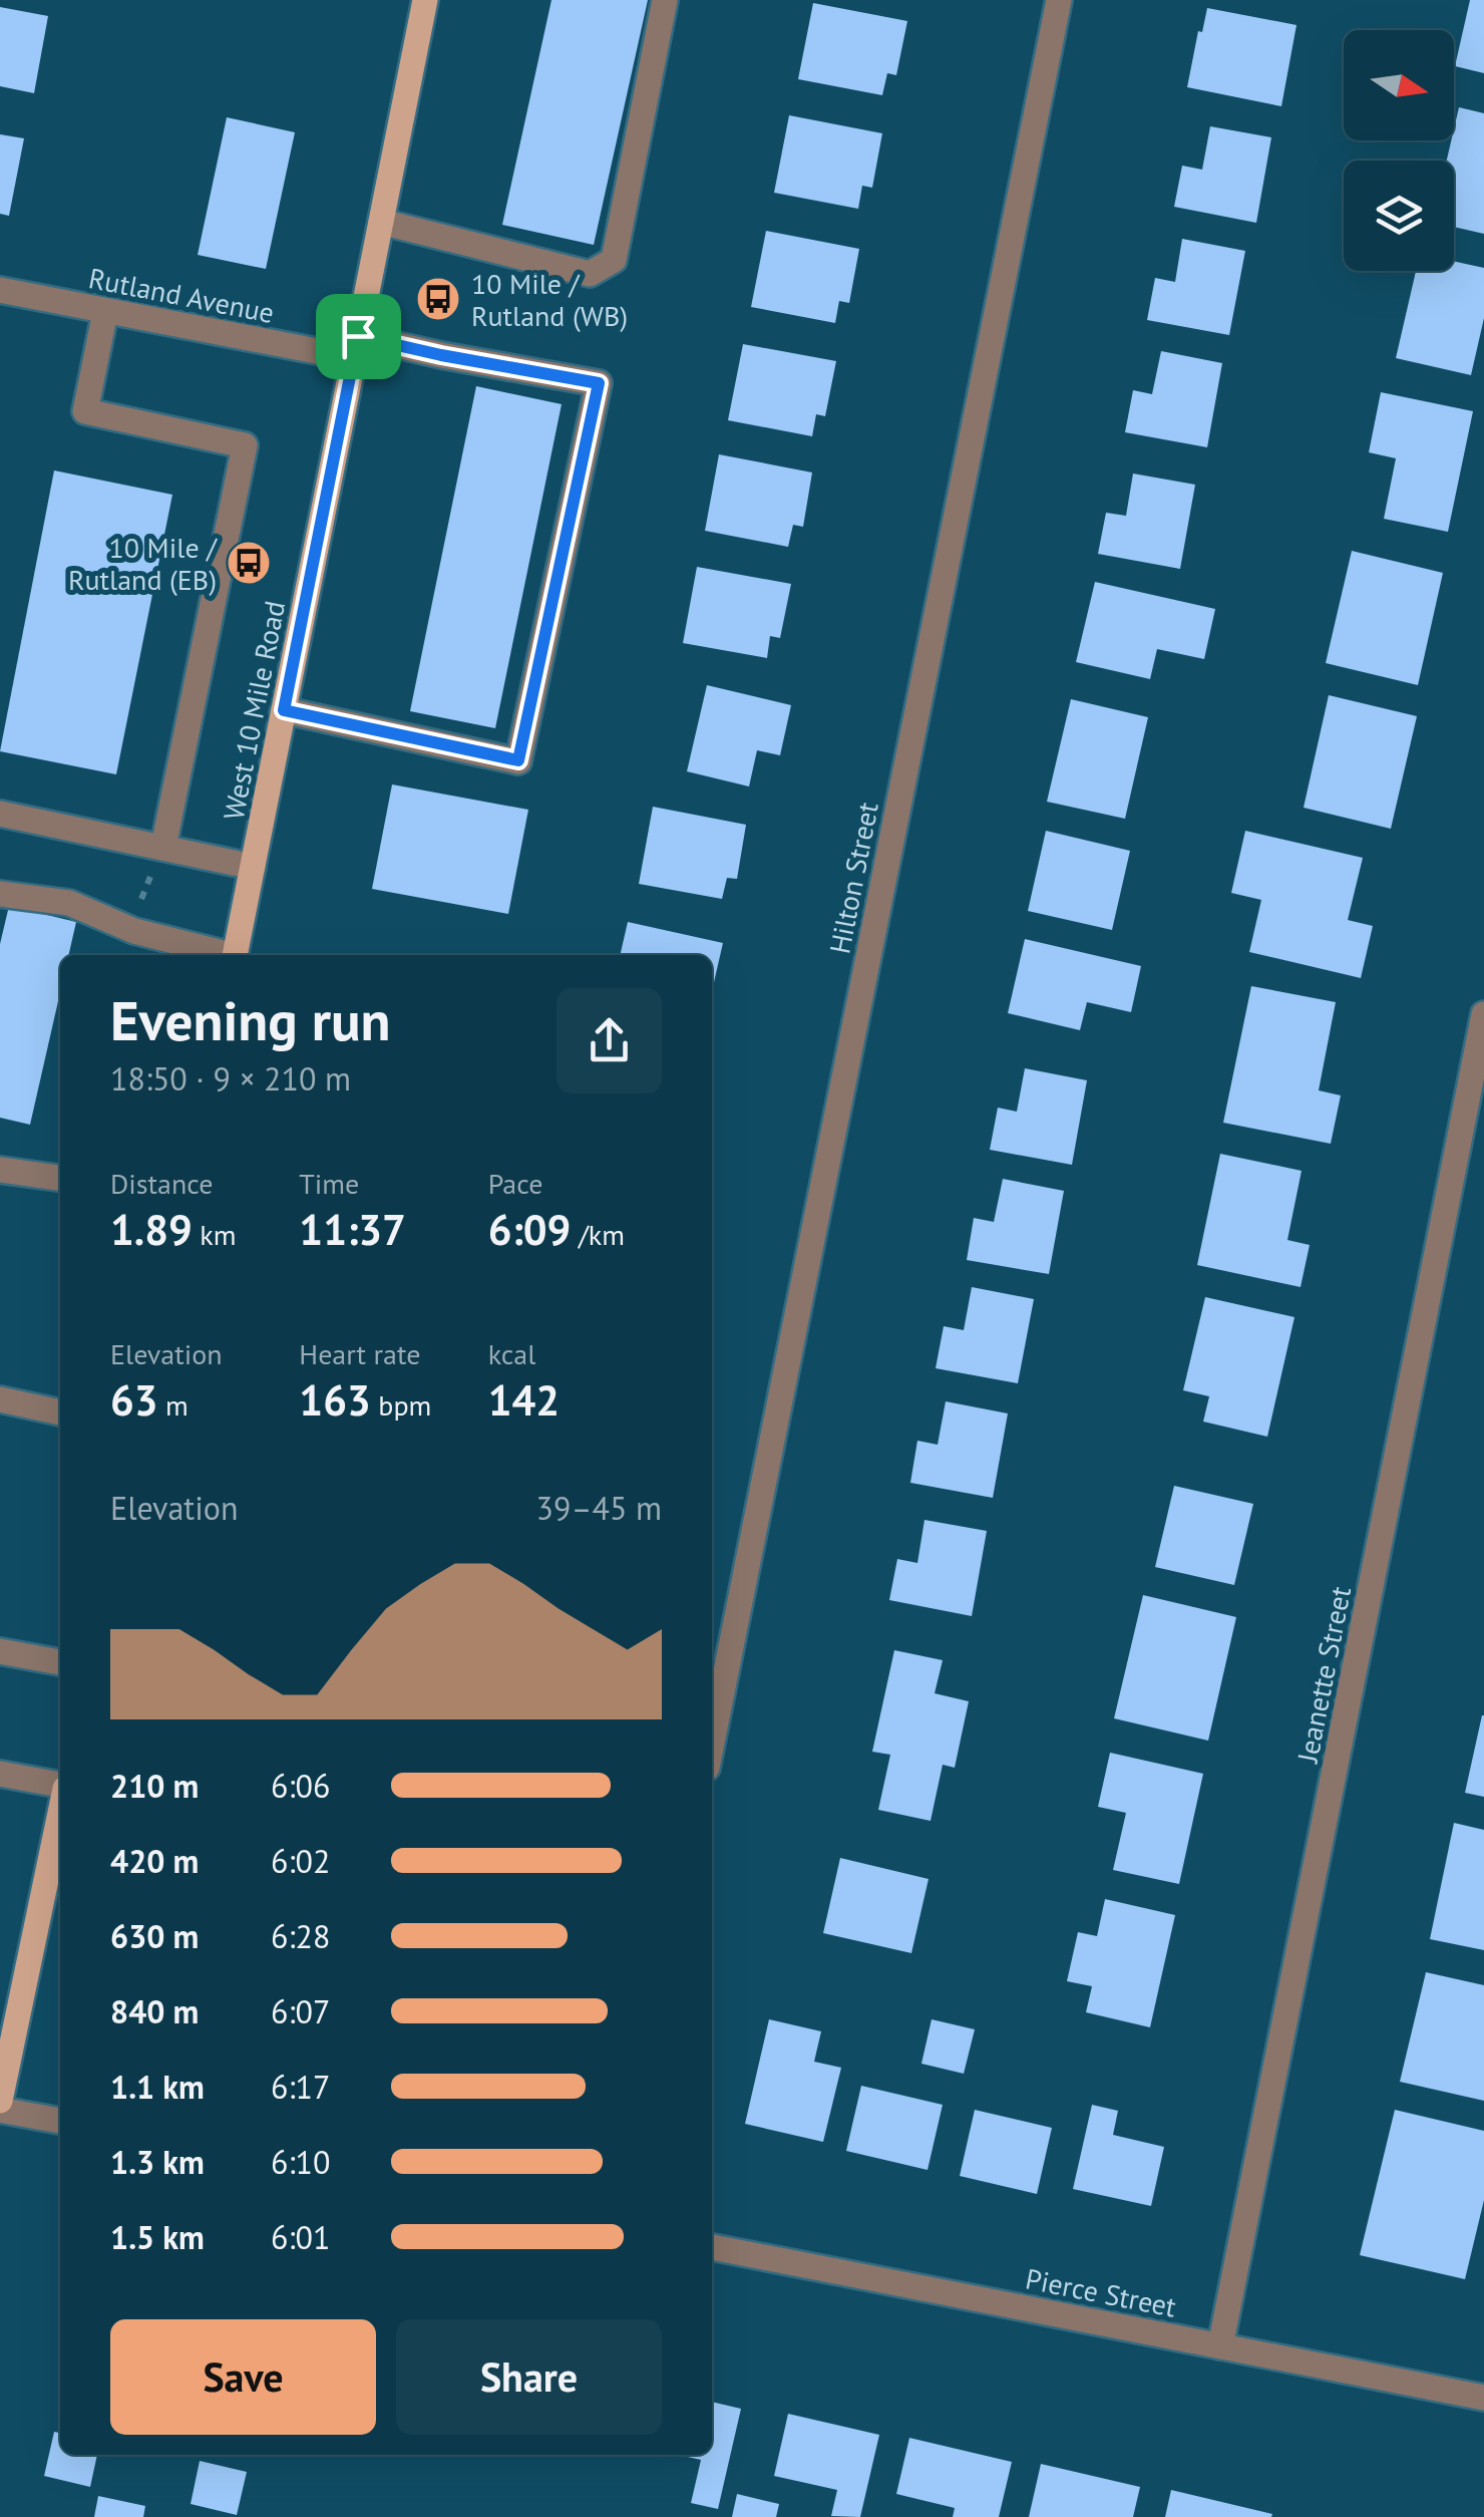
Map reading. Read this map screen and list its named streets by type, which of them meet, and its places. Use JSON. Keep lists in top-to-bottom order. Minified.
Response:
{"streets":{"main road":["West 10 Mile Road"],"street":["Rutland Avenue","Hilton Street","Jeanette Street","Pierce Street"]},"crossings":[["Rutland Avenue","West 10 Mile Road"],["Jeanette Street","Pierce Street"]],"places":{"bus stop":["10 Mile / Rutland (WB)","10 Mile / Rutland (EB)"]},"north":"right","page":{"heading":["Evening run","18:50 · 9 × 210 m"],"stats":[["Distance","1.89 km"],["Time","11:37"],["Pace","6:09 /km"],["Elevation","63 m"],["Heart rate","163 bpm"],["kcal","142"]],"chart":["Elevation","39–45 m"],"list":[{"name":"210 m","note":"6:06"},{"name":"420 m","note":"6:02"},{"name":"630 m","note":"6:28"},{"name":"840 m","note":"6:07"},{"name":"1.1 km","note":"6:17"},{"name":"1.3 km","note":"6:10"},{"name":"1.5 km","note":"6:01"}],"buttons":["Save","Share"]}}
